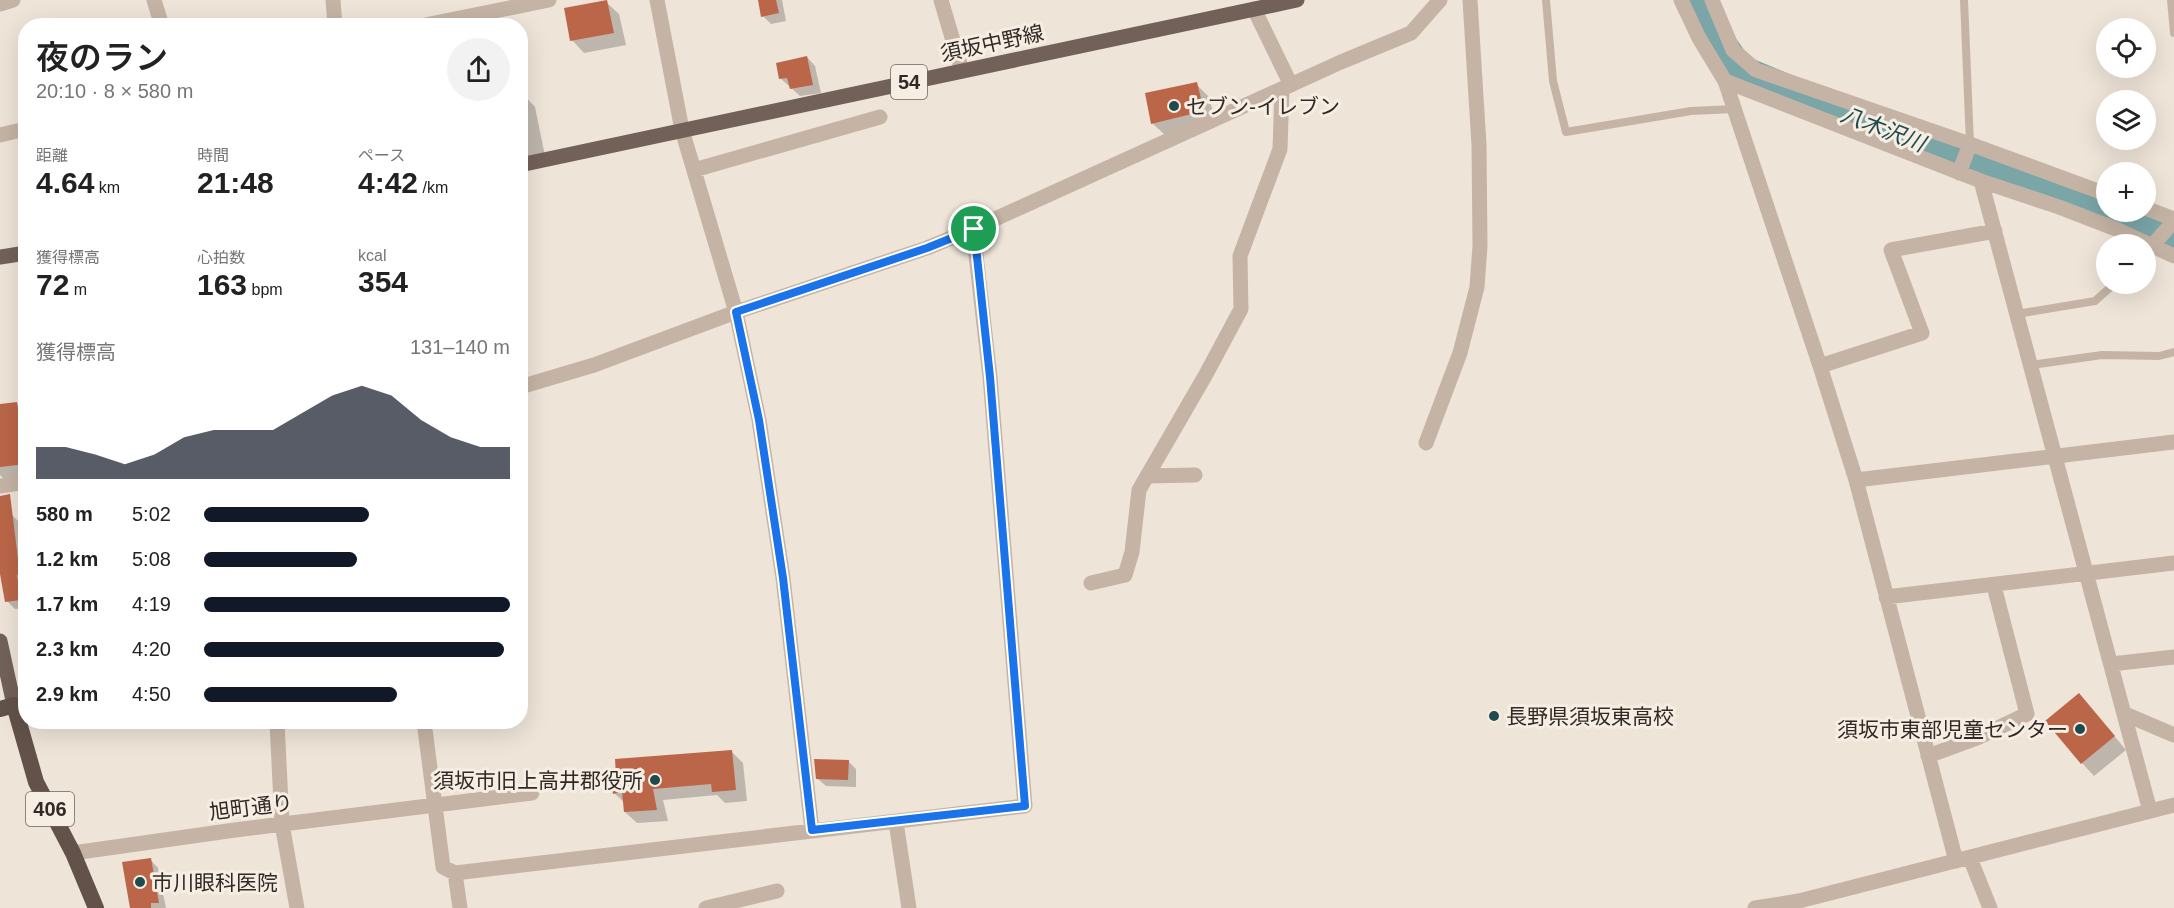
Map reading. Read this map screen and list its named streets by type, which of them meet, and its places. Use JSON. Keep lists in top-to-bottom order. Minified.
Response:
{"streets":{"highway":["406"],"main road":["須坂中野線","54"],"street":["旭町通り"]},"crossings":[["旭町通り","406"]],"water":["八木沢川"],"places":["セブン-イレブン","長野県須坂東高校","須坂市東部児童センター","須坂市旧上高井郡役所","市川眼科医院"],"page":{"map_buttons":["+","−"],"heading":["夜のラン","20:10 · 8 × 580 m"],"stats":[["距離","4.64 km"],["時間","21:48"],["ペース","4:42 /km"],["獲得標高","72 m"],["心拍数","163 bpm"],["kcal","354"]],"chart":["獲得標高","131–140 m"],"list":[{"name":"580 m","note":"5:02"},{"name":"1.2 km","note":"5:08"},{"name":"1.7 km","note":"4:19"},{"name":"2.3 km","note":"4:20"},{"name":"2.9 km","note":"4:50"}]}}
